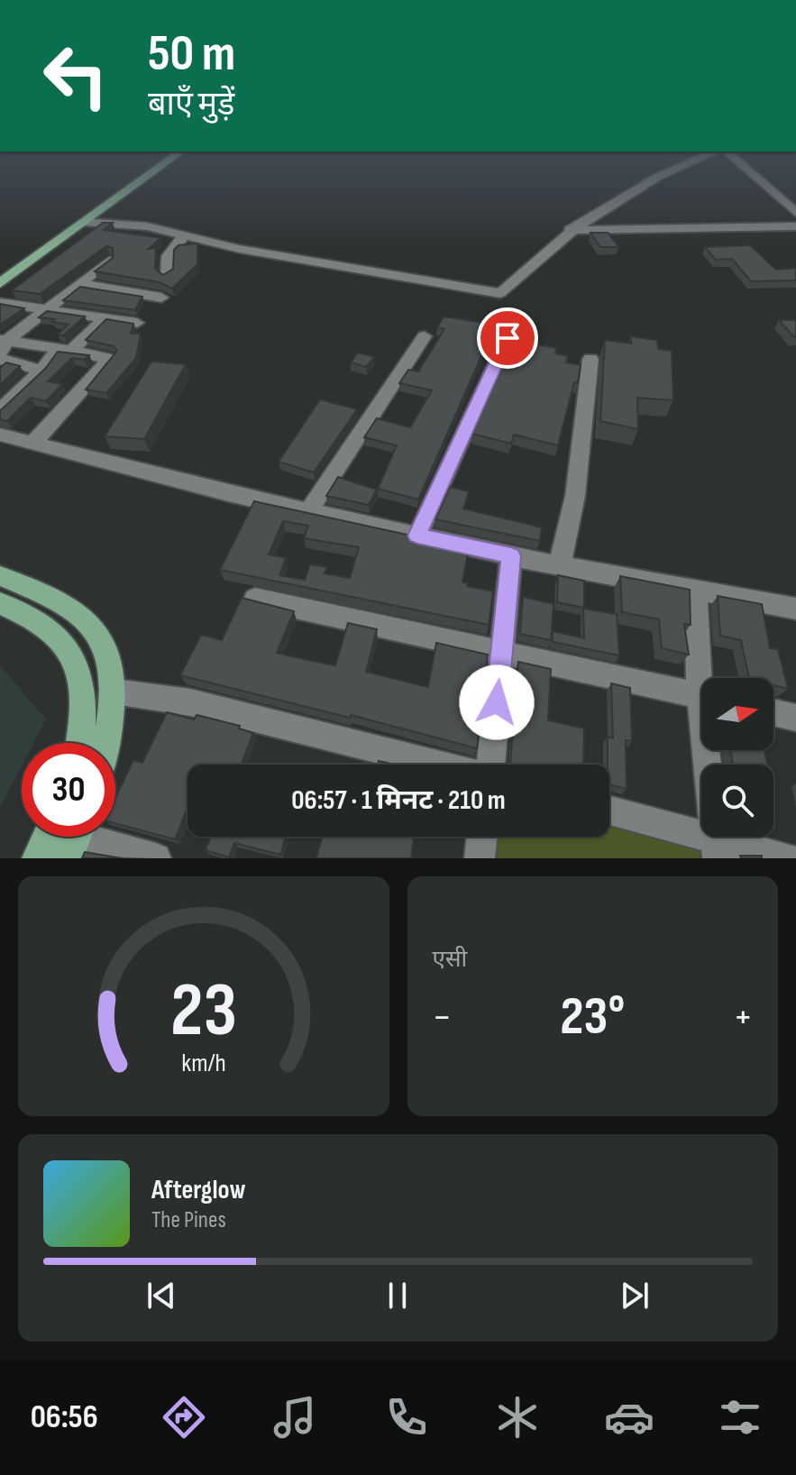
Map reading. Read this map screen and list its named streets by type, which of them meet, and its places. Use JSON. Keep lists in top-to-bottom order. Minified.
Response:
{"north":"right","page":{"turn":["50 m","बाएँ मुड़ें"],"limit":"30","trip":"06:57 · 1 मिनट · 210 m","tile":"एसी","heat":["−","23°","+"],"song":["Afterglow","The Pines"],"tabs":"06:56","gauge":["23","km/h"]}}
